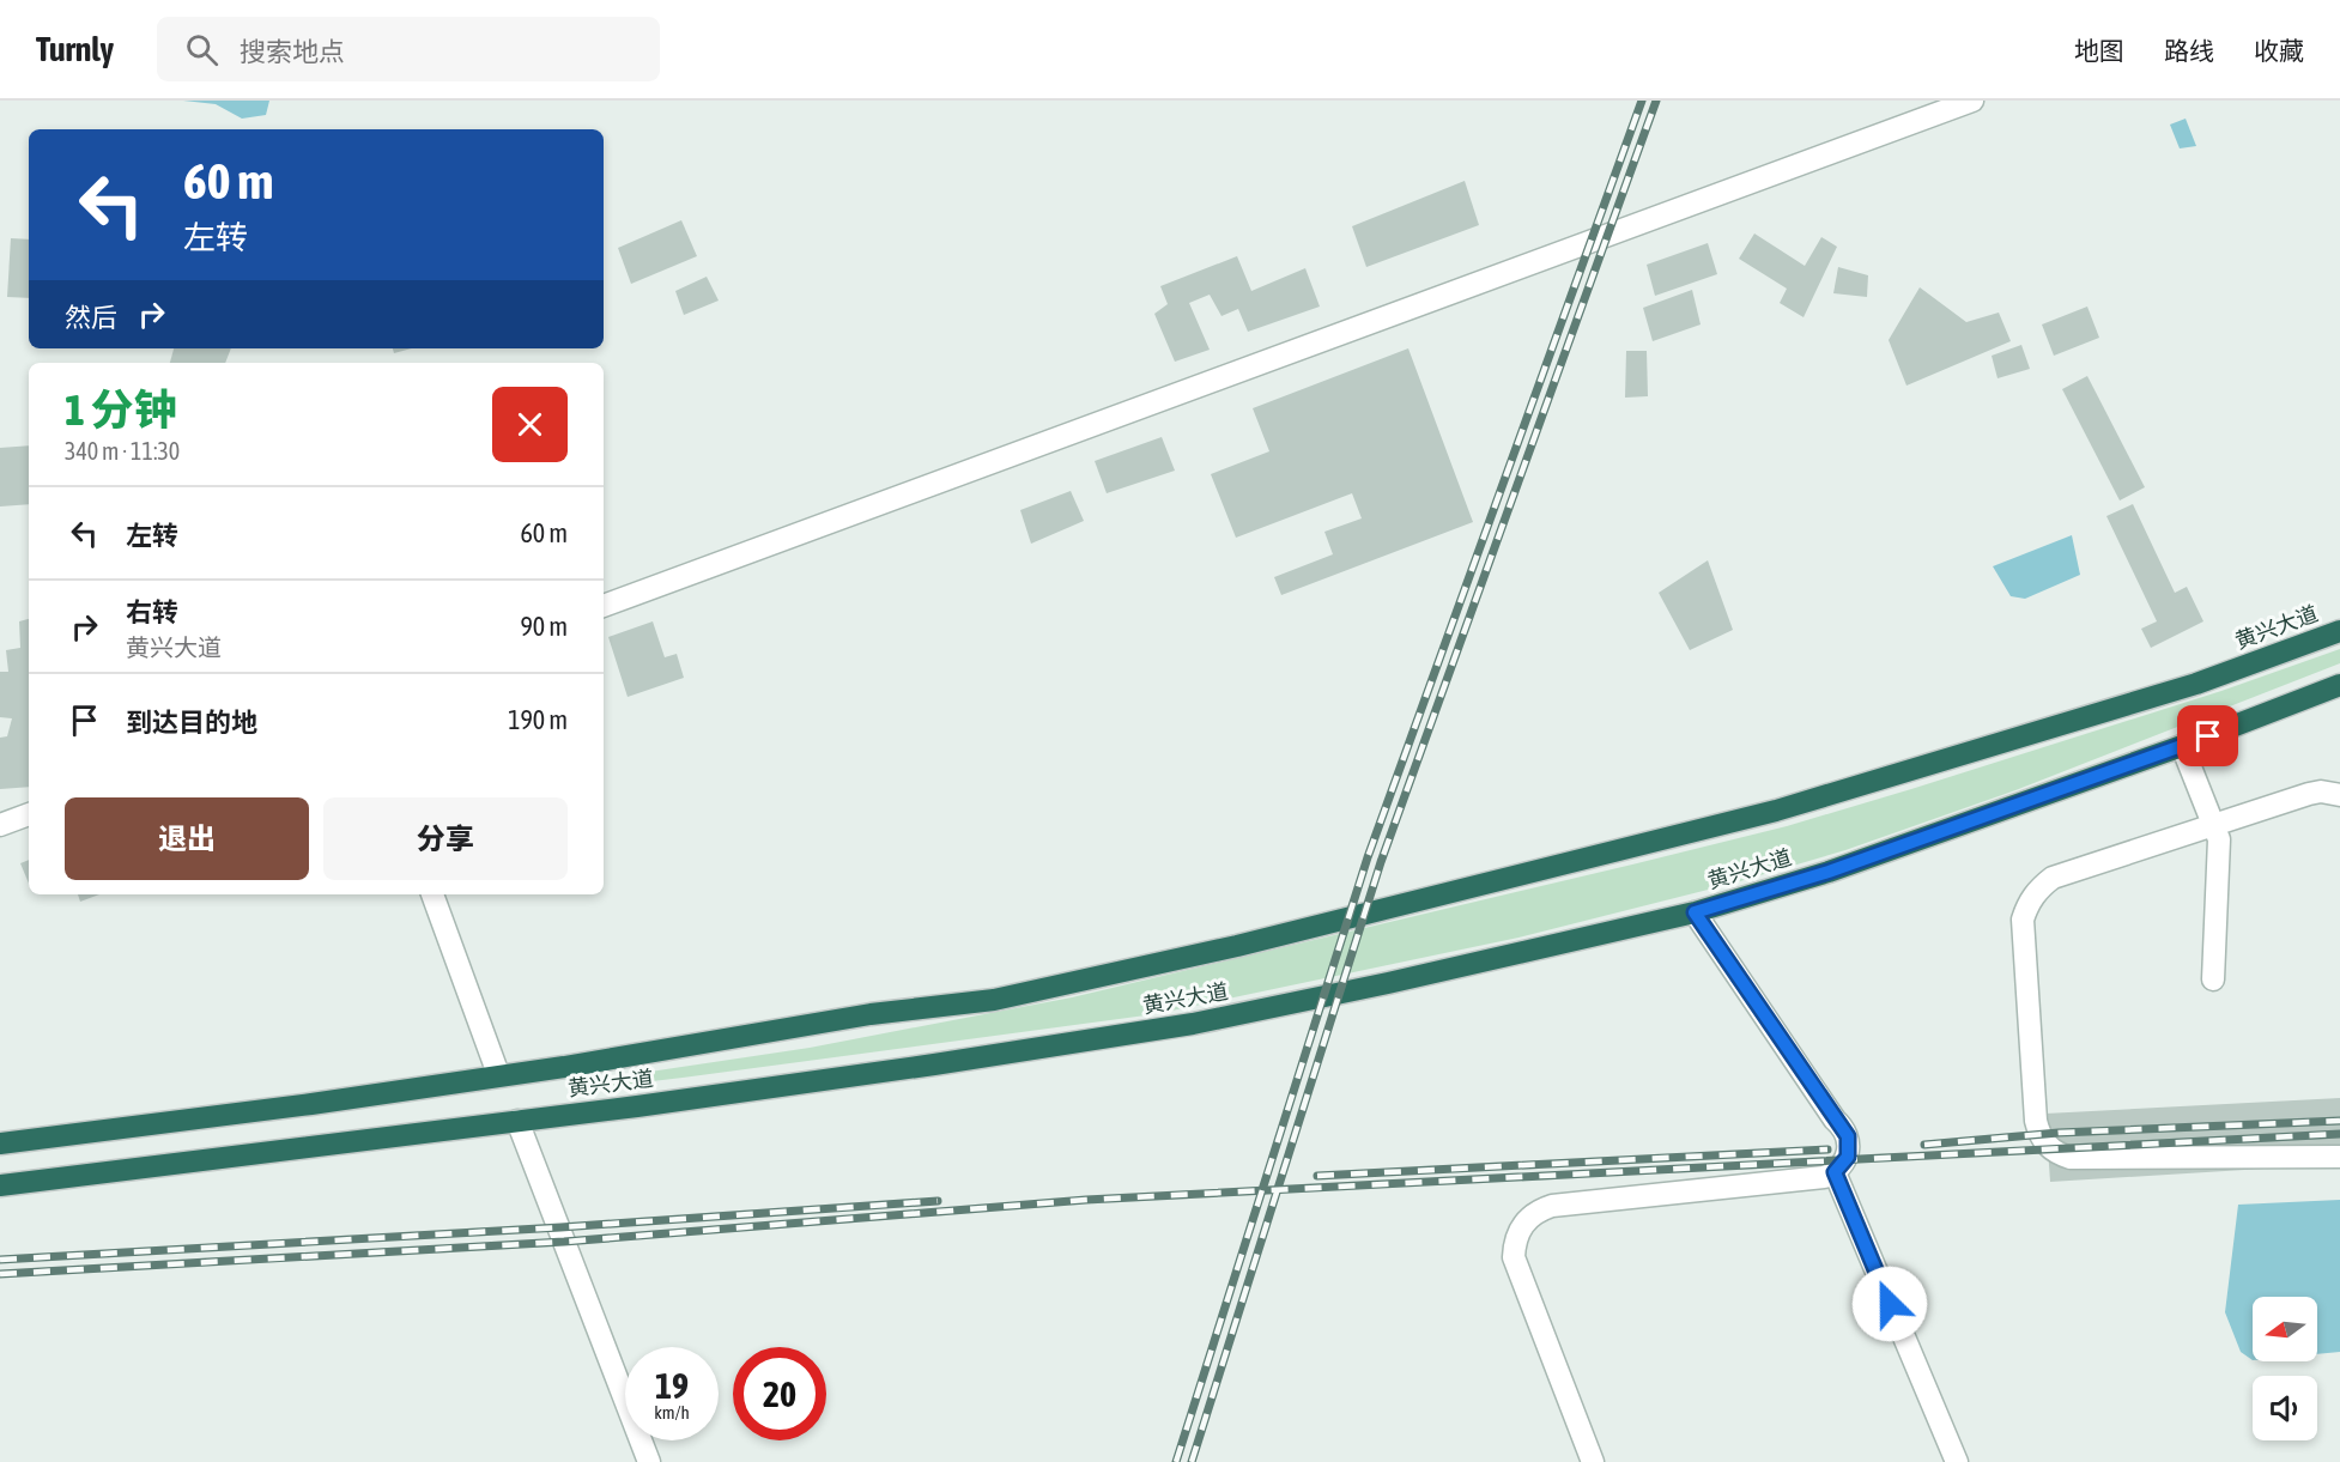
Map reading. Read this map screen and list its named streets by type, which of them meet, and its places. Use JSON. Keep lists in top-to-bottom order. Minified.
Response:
{"streets":{"highway":["黄兴大道"]},"north":"left","page":{"header":"Turnly","search":"搜索地点","nav":["地图","路线","收藏"],"turn":["60 m","左转"],"then":"然后","heading":["1 分钟","340 m · 11:30"],"list":[{"name":"左转","value":"60 m"},{"name":"右转","note":"黄兴大道","value":"90 m"},{"name":"到达目的地","value":"190 m"}],"buttons":["退出","分享"],"speed":"19 km/h","limit":"20"}}
